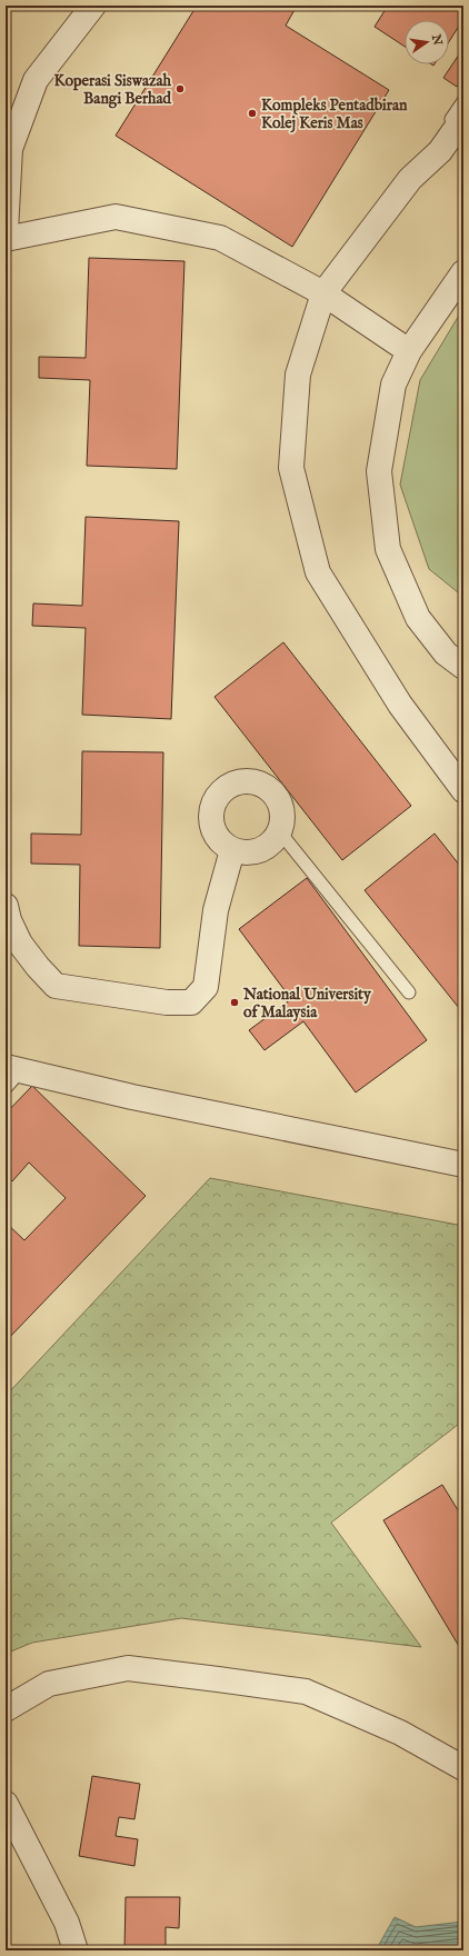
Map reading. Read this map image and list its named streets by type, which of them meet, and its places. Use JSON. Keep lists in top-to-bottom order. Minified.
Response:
{"places":["Koperasi Siswazah Bangi Berhad","Kompleks Pentadbiran Kolej Keris Mas","National University of Malaysia"],"north":"right"}
